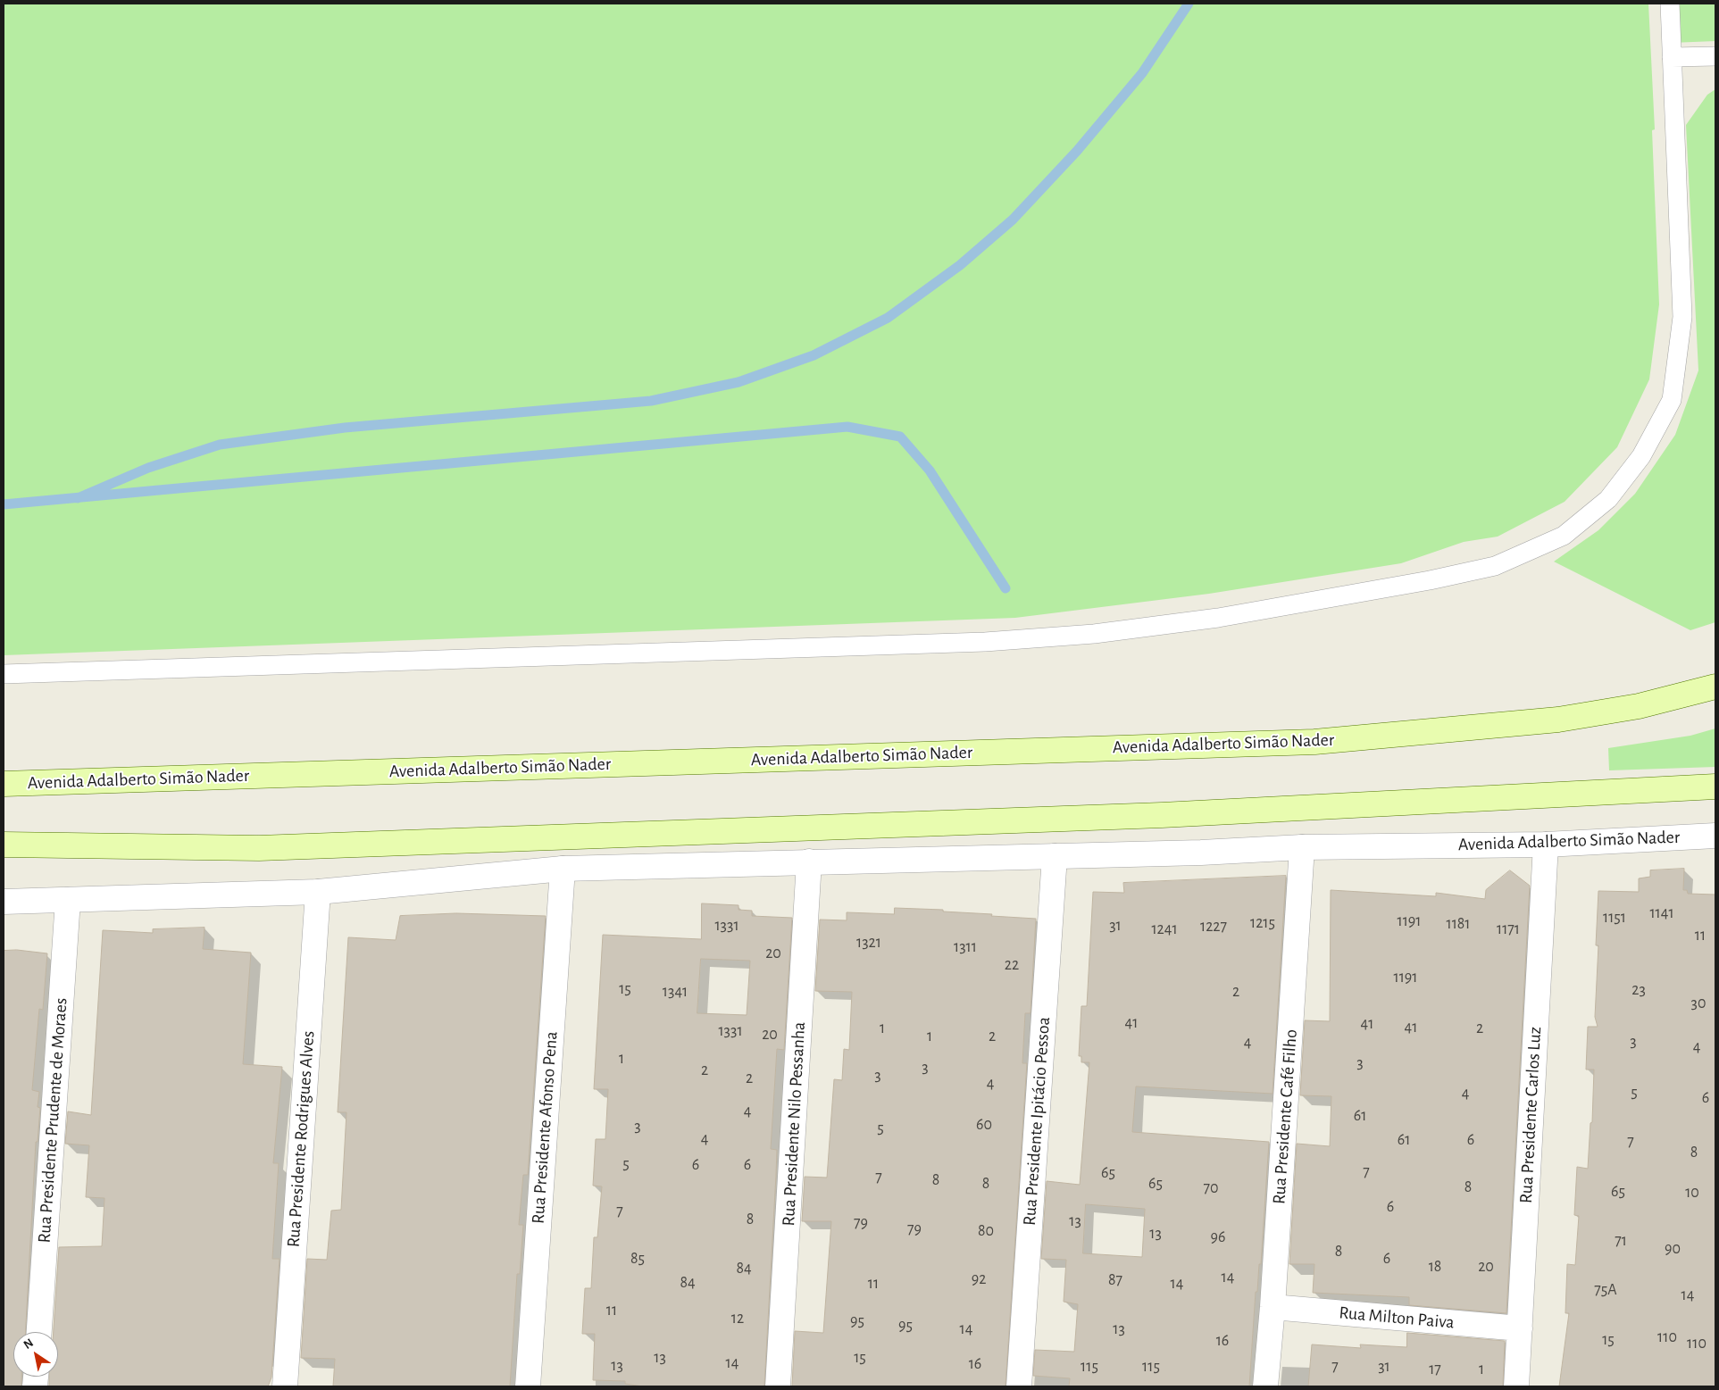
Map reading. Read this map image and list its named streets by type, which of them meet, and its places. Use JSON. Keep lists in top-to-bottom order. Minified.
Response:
{"streets":{"main road":["Avenida Adalberto Simão Nader"],"street":["Rua Presidente Carlos Luz","Rua Presidente Café Filho","Rua Presidente Prudente de Moraes","Rua Presidente Ipitácio Pessoa","Rua Presidente Nilo Pessanha","Rua Presidente Afonso Pena","Rua Presidente Rodrigues Alves","Rua Milton Paiva"]},"crossings":[["Avenida Adalberto Simão Nader","Rua Presidente Carlos Luz"],["Avenida Adalberto Simão Nader","Rua Presidente Café Filho"],["Avenida Adalberto Simão Nader","Rua Presidente Prudente de Moraes"],["Avenida Adalberto Simão Nader","Rua Presidente Ipitácio Pessoa"],["Avenida Adalberto Simão Nader","Rua Presidente Nilo Pessanha"],["Avenida Adalberto Simão Nader","Rua Presidente Afonso Pena"],["Avenida Adalberto Simão Nader","Rua Presidente Rodrigues Alves"],["Rua Presidente Carlos Luz","Rua Milton Paiva"],["Rua Presidente Café Filho","Rua Milton Paiva"]],"house_numbers":["1141","1151","1191","1215","1181","1331","31","1227","1241","1171","11","1321","1311","20","22","1191","15","23","1341","2","30","41","41","41","1","2","1331","20","1","2","3","4","4","1","3","3","2","3","2","4","5","4","6","4","61","60","3","5","4","61","6","7","8","5","6","6","7","65","7","8","8","65","8","70","65","10","6","7","8","13","79","79","80","13","96","71","90","8","85","6","18","20","84","14","92","87","84","11","14","75A","14","11","12","95","95","14","13","110","15","16","110","13","15","14","16","13","115","115","7","31","17","1"],"north":"top left"}
